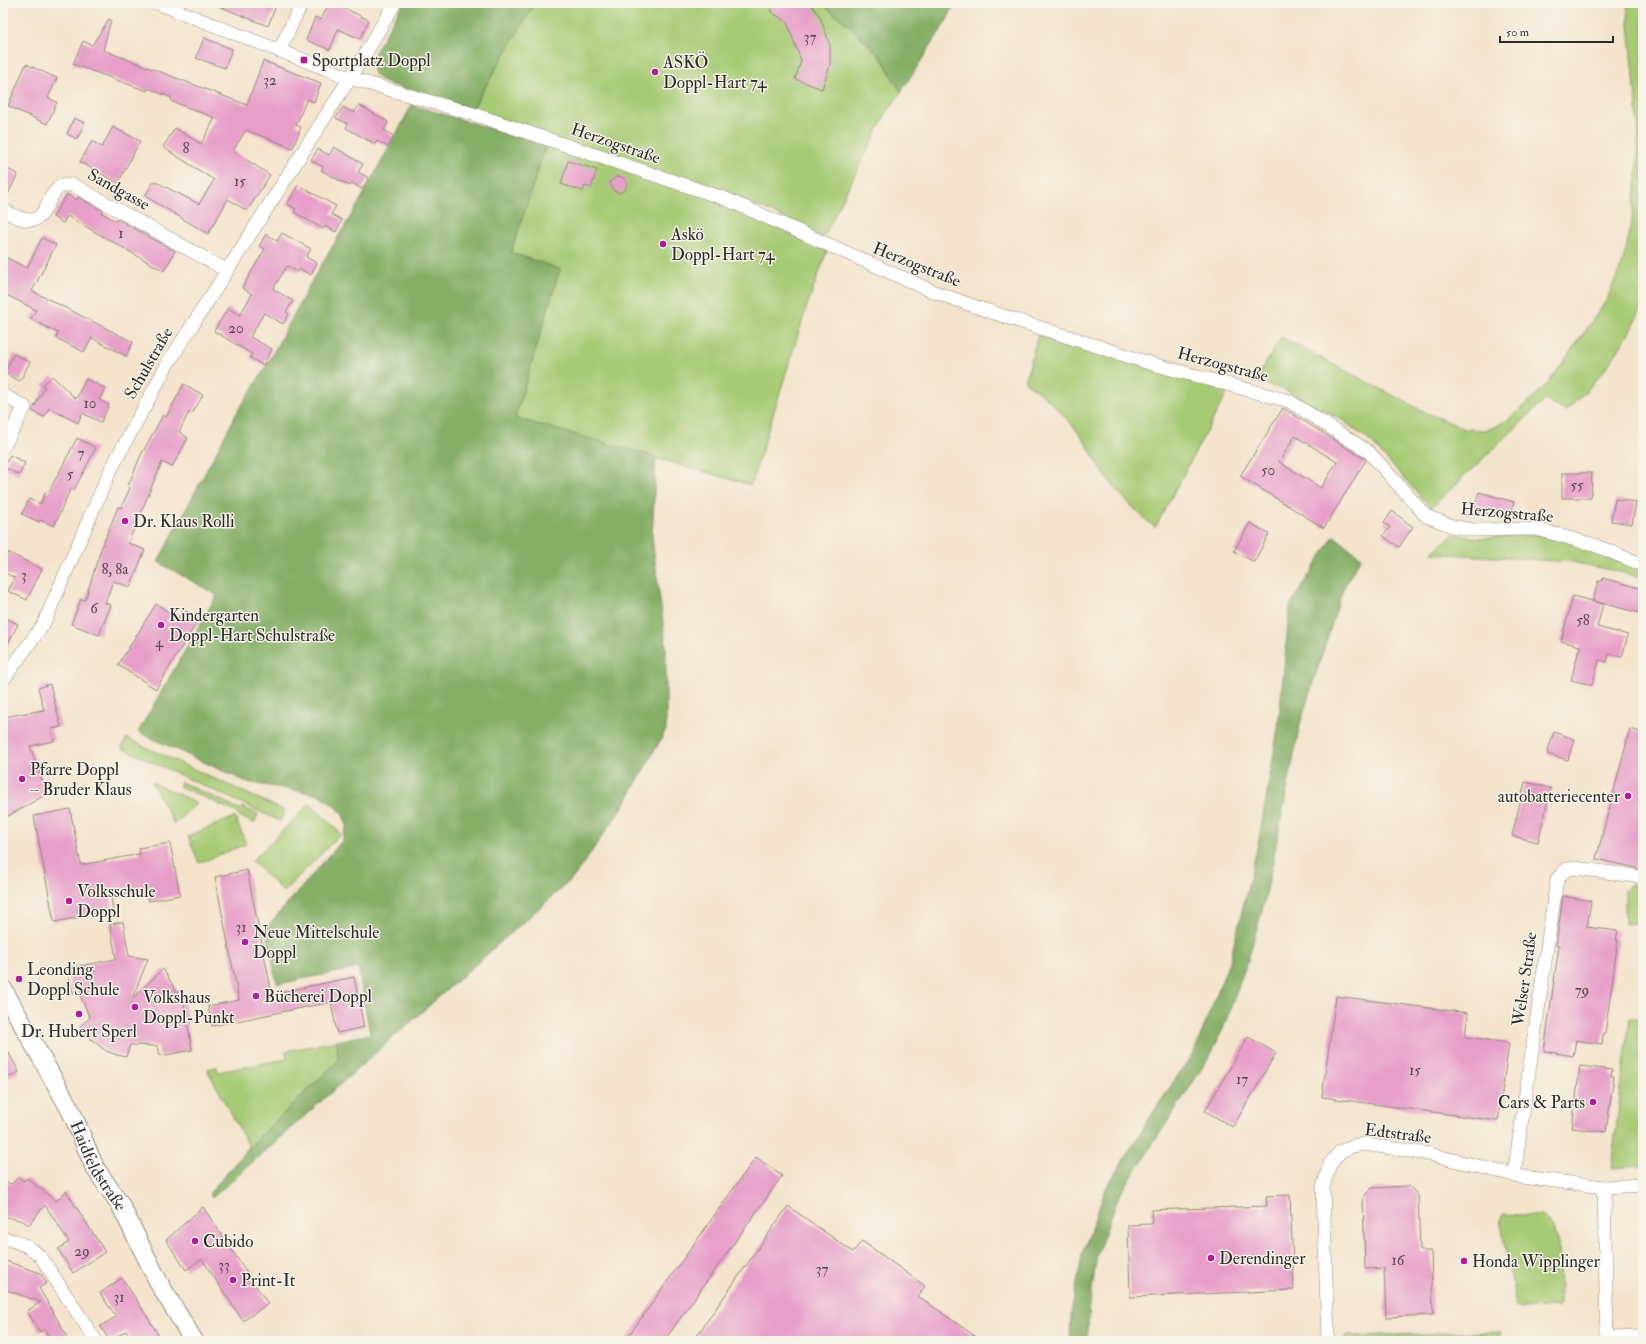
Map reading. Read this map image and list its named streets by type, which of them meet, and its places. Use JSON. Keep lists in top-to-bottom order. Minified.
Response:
{"streets":{"street":["Herzogstraße","Sandgasse","Schulstraße","Welser Straße","Edtstraße","Haidfeldstraße"]},"crossings":[["Herzogstraße","Schulstraße"],["Sandgasse","Schulstraße"],["Welser Straße","Edtstraße"]],"places":{"transit":["Sportplatz Doppl"],"other":["ASKÖ Doppl-Hart 74","Askö Doppl-Hart 74","Dr. Klaus Rolli","Kindergarten Doppl-Hart Schulstraße","Pfarre Doppl – Bruder Klaus","autobatteriecenter","Volksschule Doppl","Neue Mittelschule Doppl","Leonding Doppl Schule","Bücherei Doppl","Volkshaus Doppl-Punkt","Dr. Hubert Sperl","Cars & Parts","Cubido","Derendinger","Honda Wipplinger","Print-It"]},"house_numbers":["37","32","8","15","1","20","10","7","50","5","55","8, 8a","3","6","58","4","31","79","15","17","29","16","33","37","31"],"scale_bar":"50 m"}
